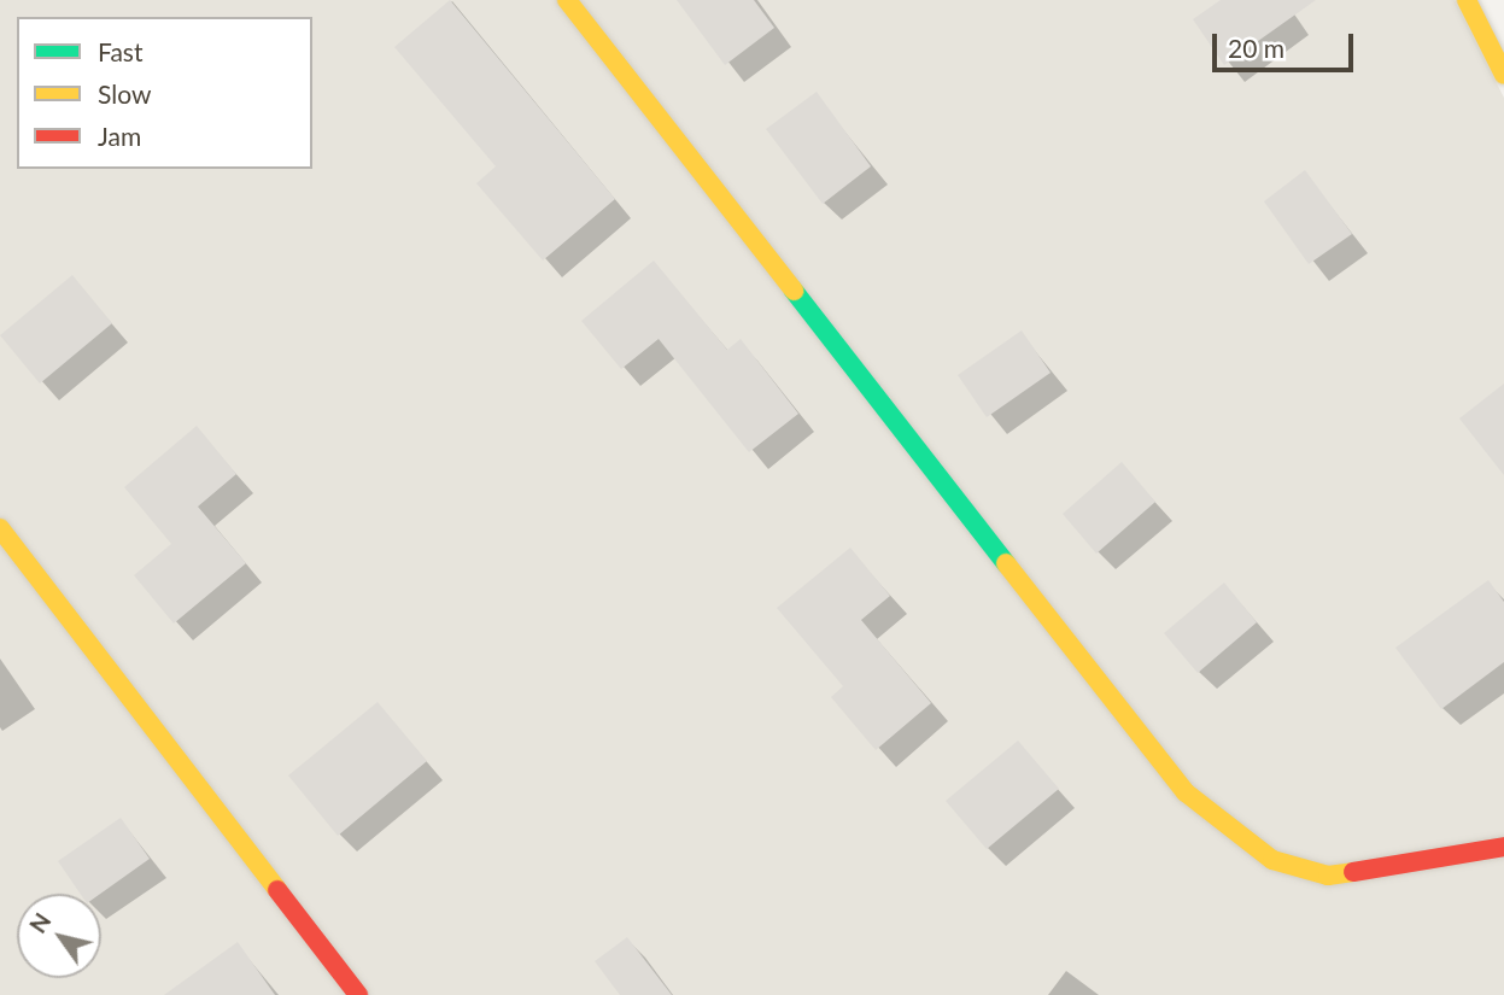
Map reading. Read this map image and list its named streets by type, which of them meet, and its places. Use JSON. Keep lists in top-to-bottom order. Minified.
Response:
{"legend":["Fast","Slow","Jam"],"scale_bar":"20 m","north":"top left"}
